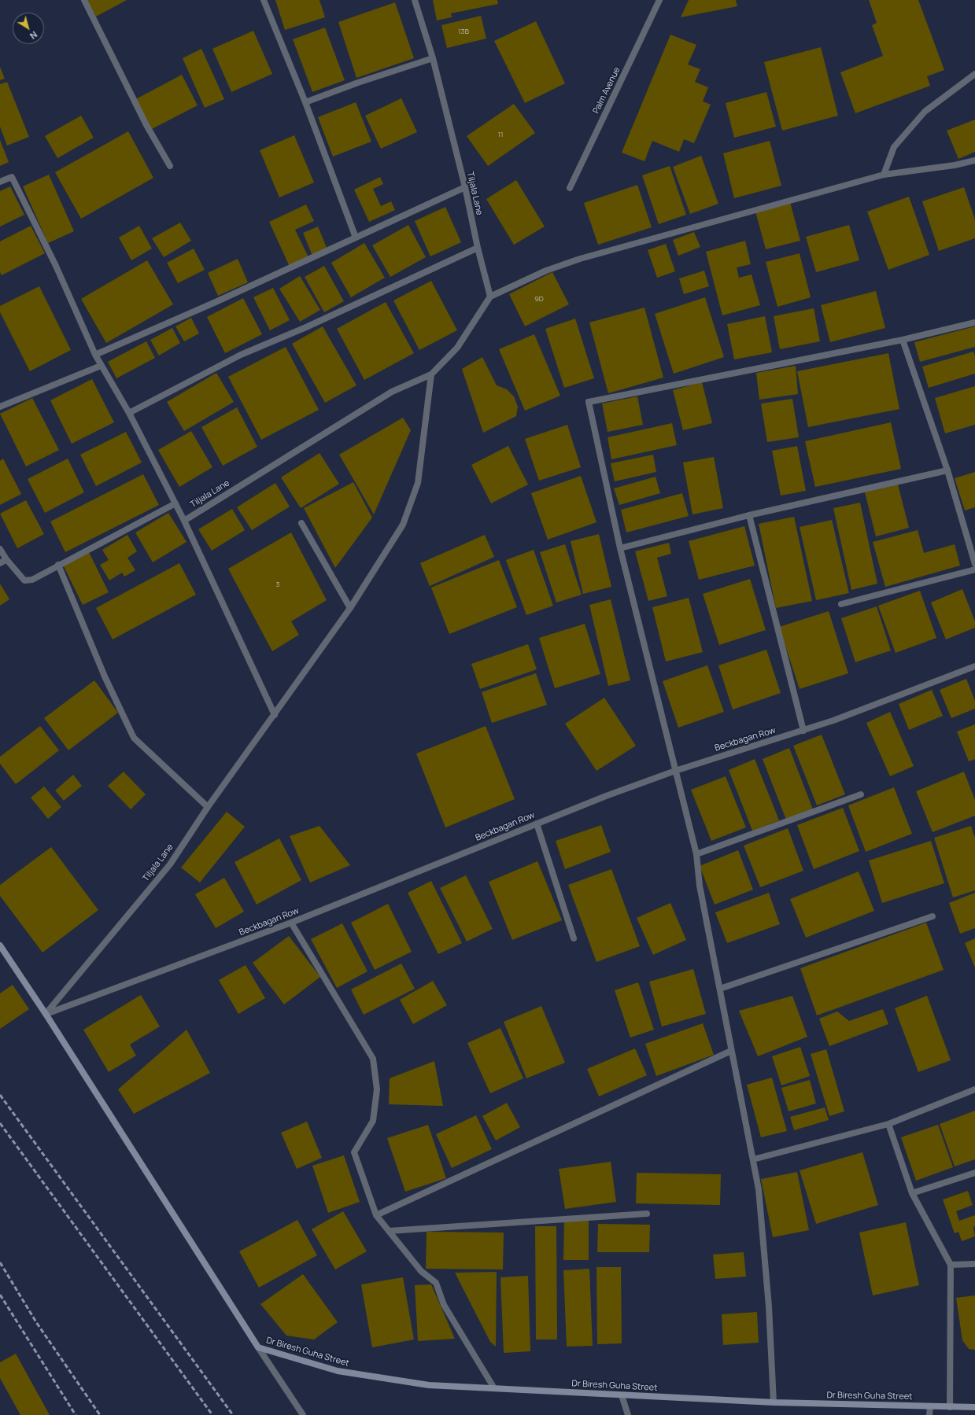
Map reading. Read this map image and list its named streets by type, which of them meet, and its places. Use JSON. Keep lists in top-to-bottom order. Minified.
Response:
{"streets":{"main road":["Dr Biresh Guha Street"],"street":["Palm Avenue","Tiljala Lane","Beckbagan Row"]},"crossings":[["Tiljala Lane","Beckbagan Row"]],"house_numbers":["13B","11","9D","3"],"north":"bottom right"}
